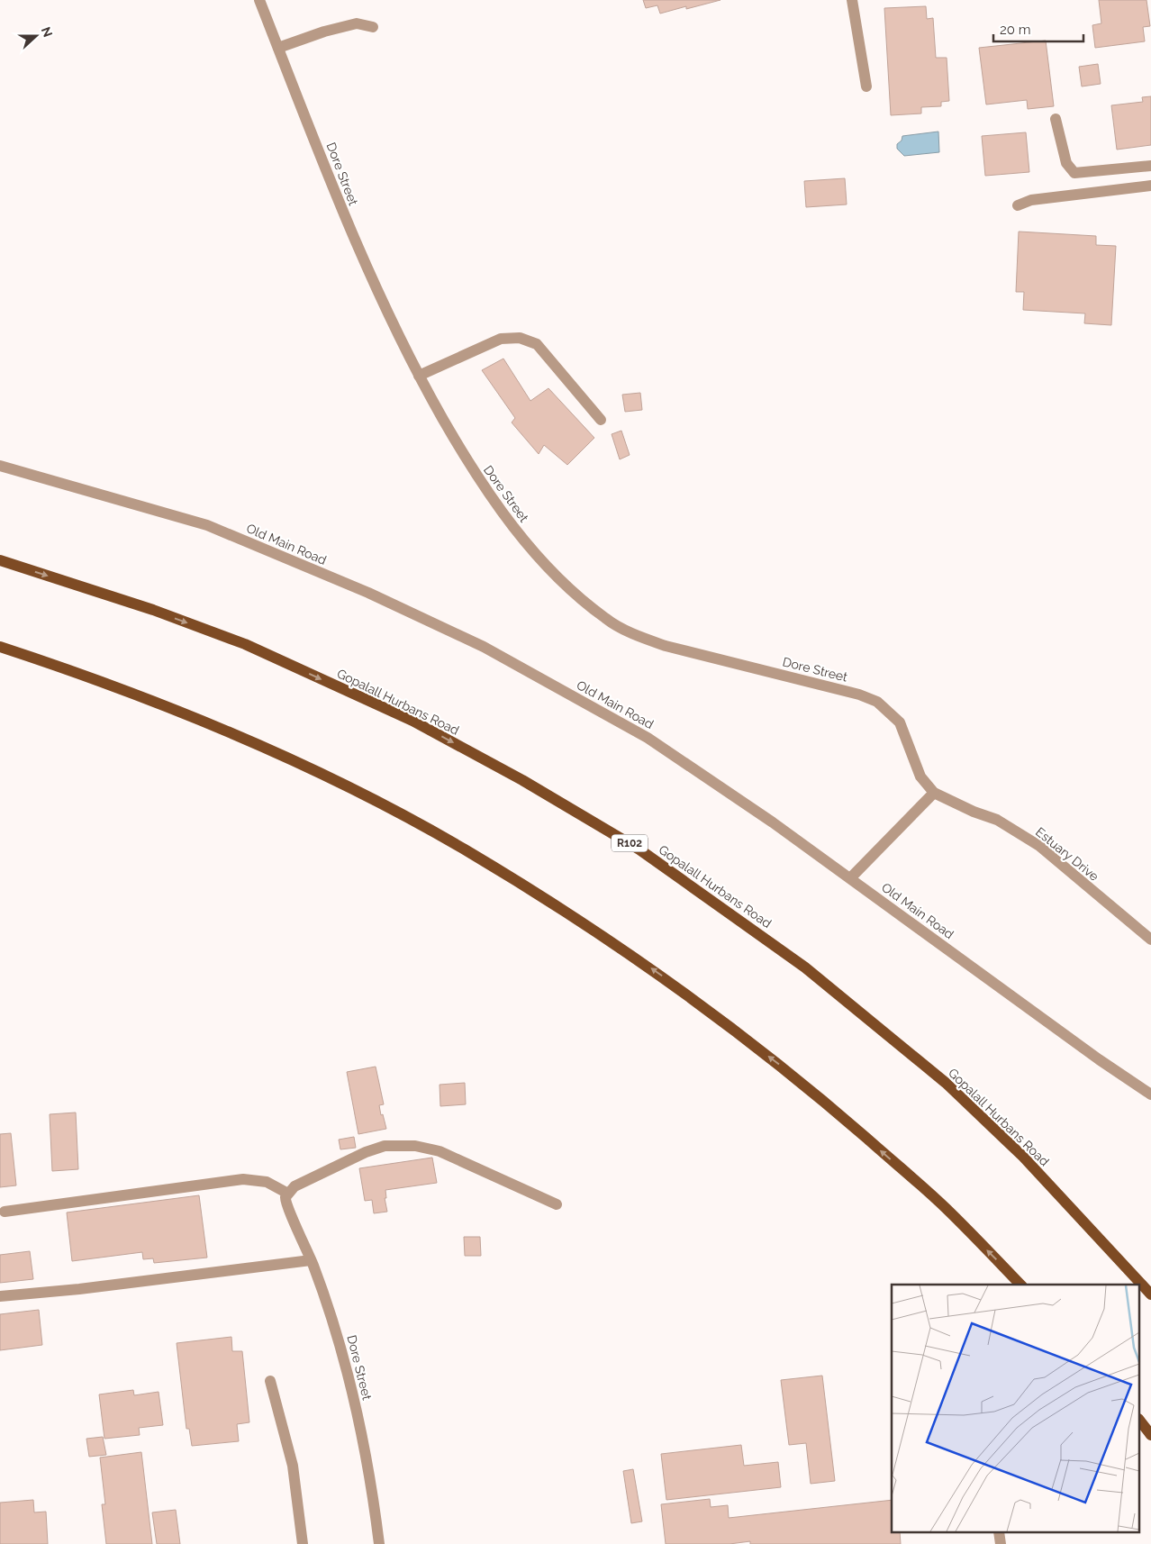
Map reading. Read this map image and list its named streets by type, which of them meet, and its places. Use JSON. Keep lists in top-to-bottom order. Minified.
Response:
{"streets":{"main road":["Gopalall Hurbans Road","R102"],"street":["Dore Street","Old Main Road","Estuary Drive"]},"crossings":[["Dore Street","Estuary Drive"]],"scale_bar":"20 m","north":"right"}
